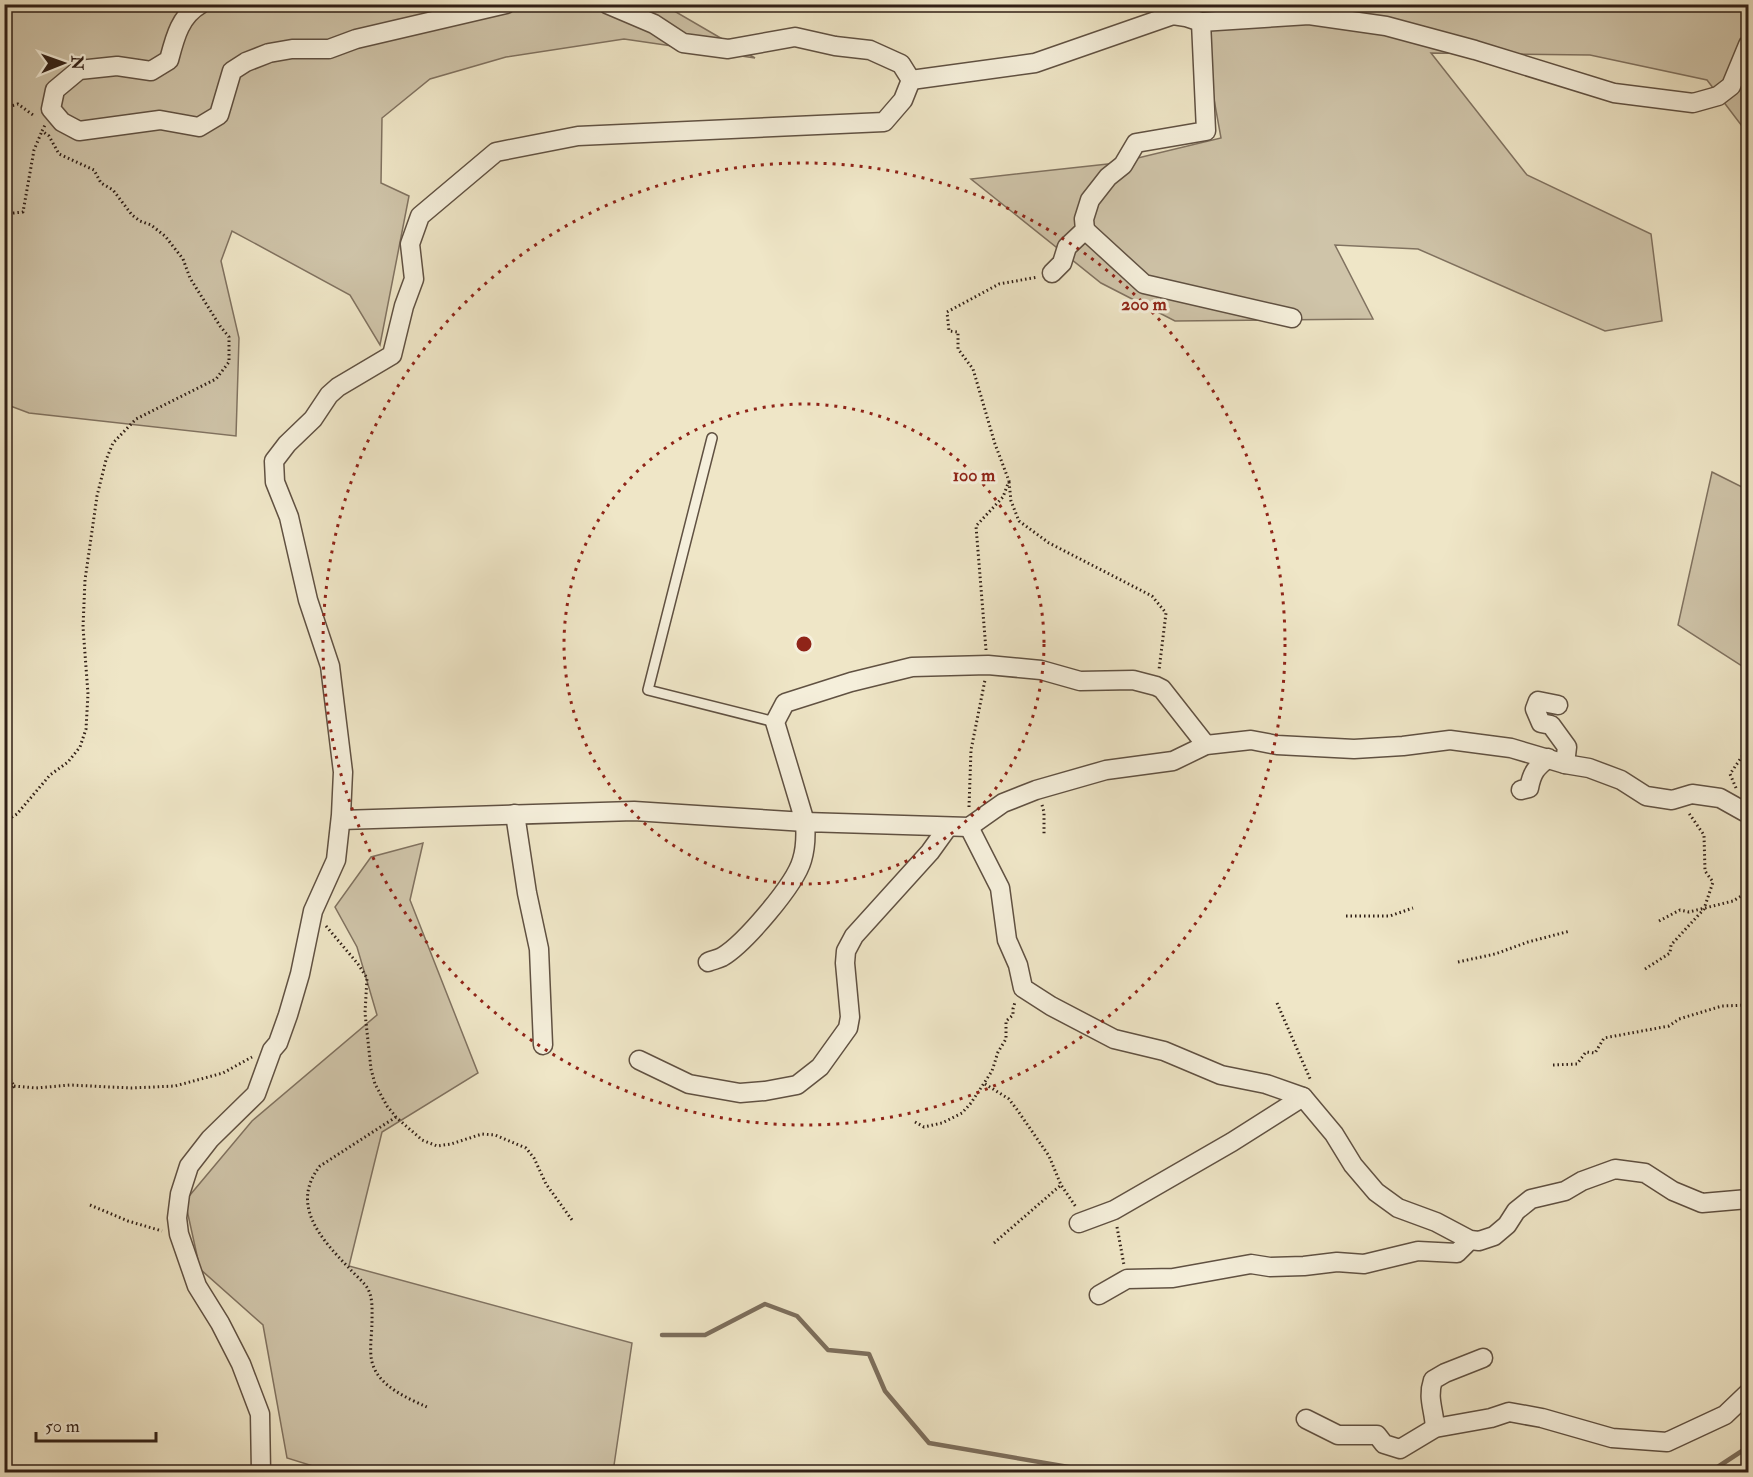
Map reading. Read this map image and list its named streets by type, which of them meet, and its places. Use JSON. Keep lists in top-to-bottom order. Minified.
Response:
{"scale_bar":"50 m","north":"right","rings":["200 m","100 m"]}
